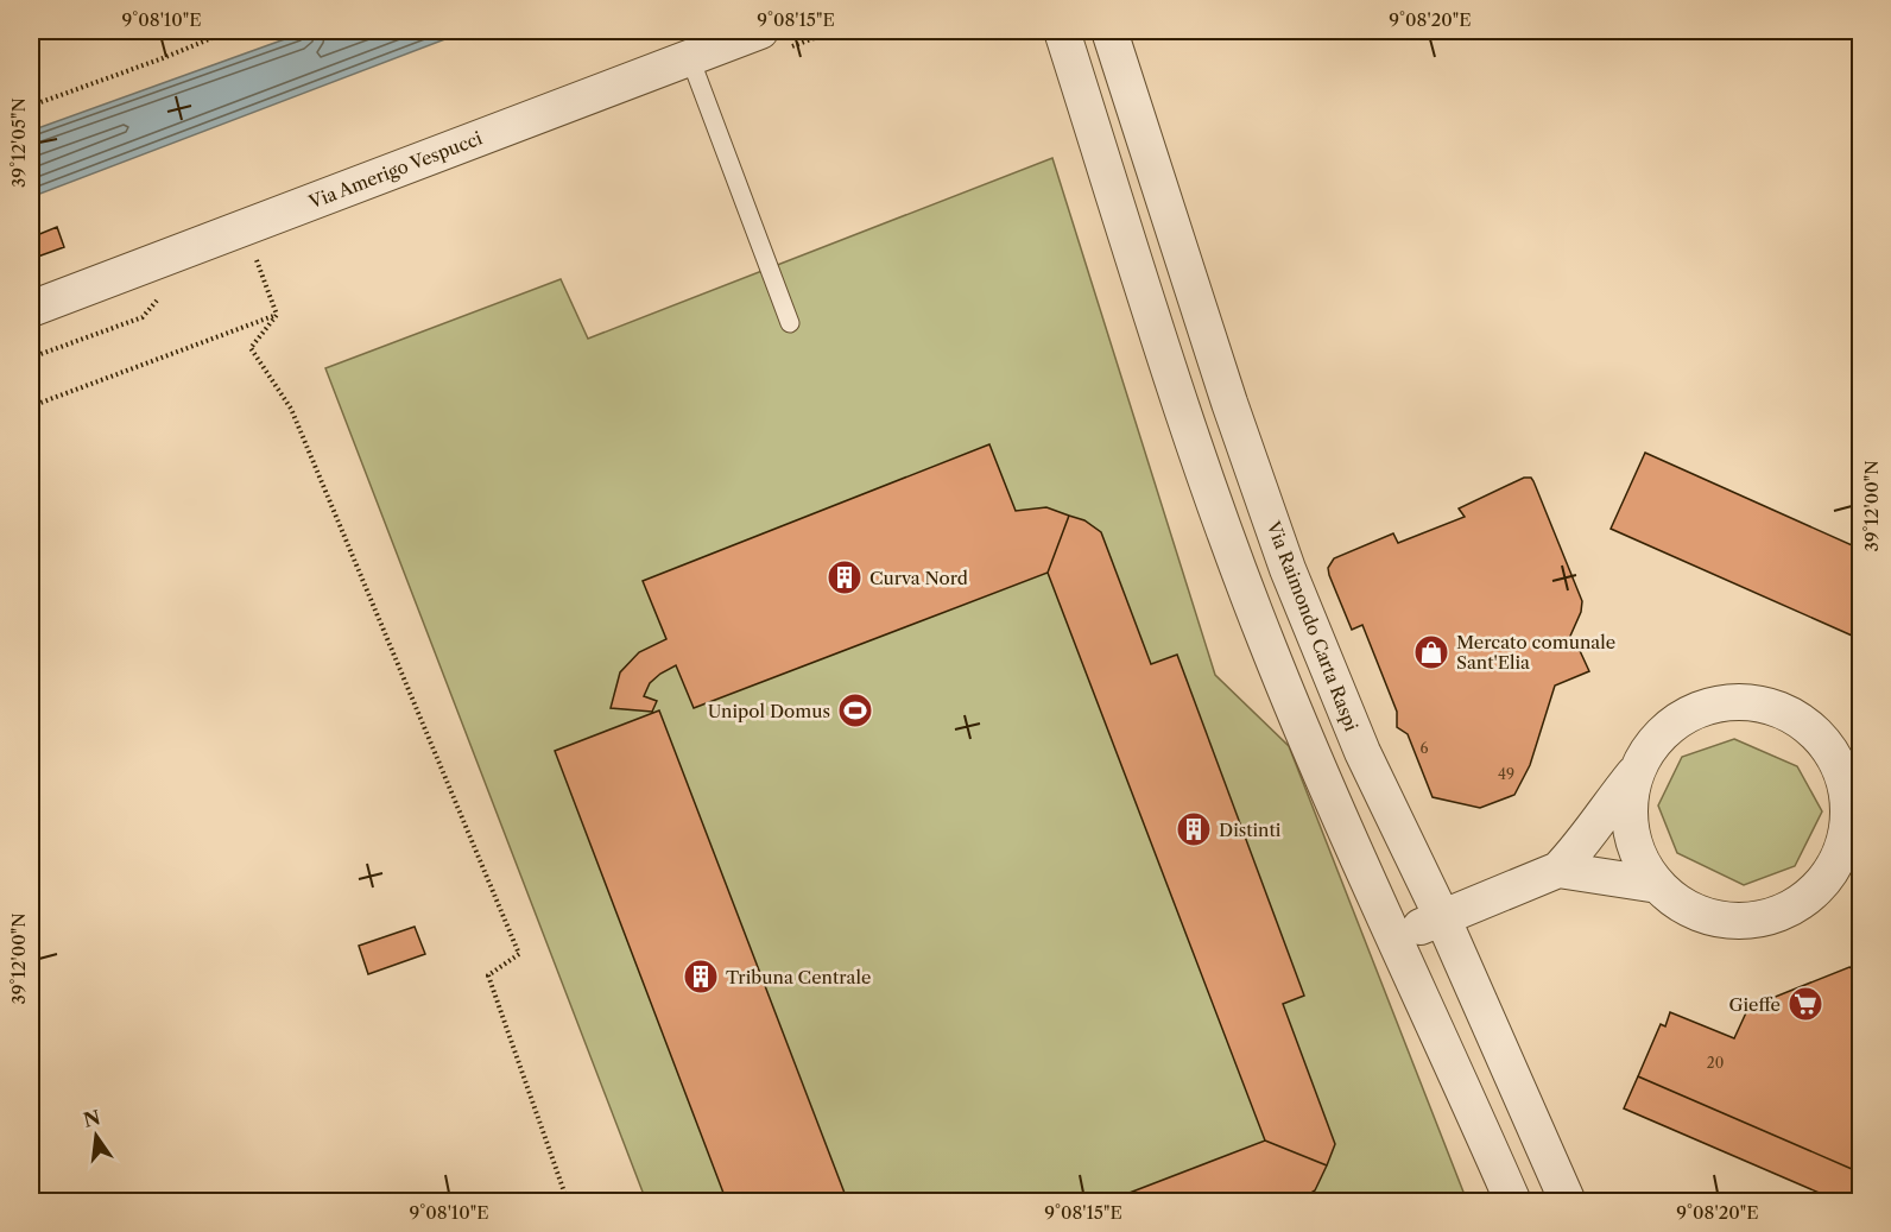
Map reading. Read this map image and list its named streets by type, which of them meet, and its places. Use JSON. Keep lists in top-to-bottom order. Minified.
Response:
{"streets":{"street":["Via Amerigo Vespucci","Via Raimondo Carta Raspi"]},"places":{"building":["Curva Nord","Distinti","Tribuna Centrale"],"shop":["Mercato comunale Sant'Elia"],"sports":["Unipol Domus"],"supermarket":["Gieffe"]},"house_numbers":["6","49","20"],"north":"top","coordinates":["9°08'10\"E","9°08'15\"E","9°08'20\"E","39°12'05\"N","39°12'00\"N"]}
